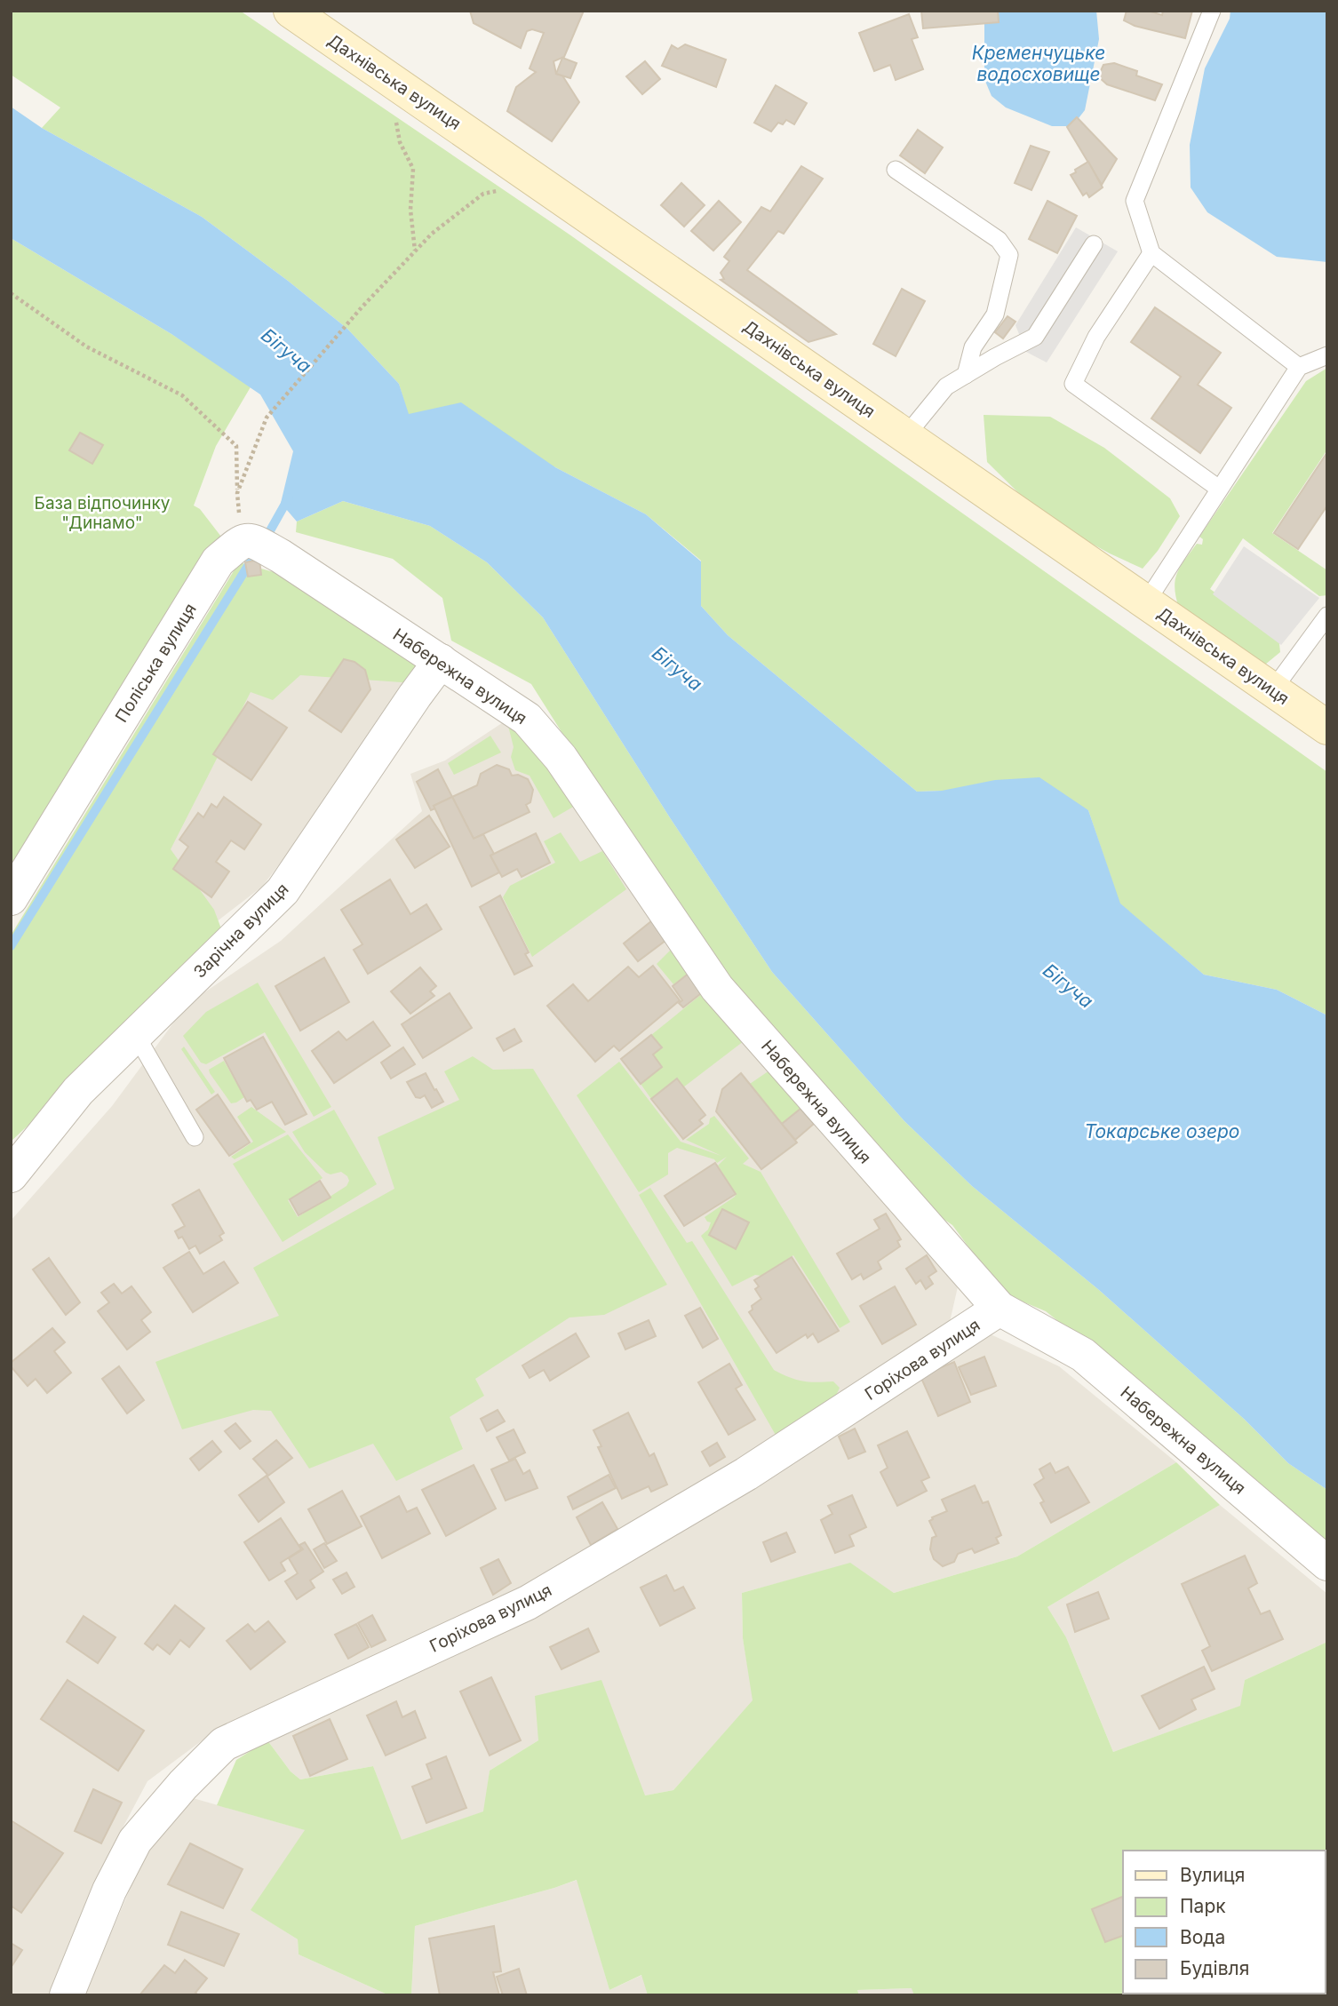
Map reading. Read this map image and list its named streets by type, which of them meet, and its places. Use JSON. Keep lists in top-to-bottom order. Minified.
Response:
{"streets":{"street":["Дахнівська вулиця","Поліська вулиця","Набережна вулиця","Зарічна вулиця","Горіхова вулиця"]},"crossings":[["Поліська вулиця","Набережна вулиця"],["Набережна вулиця","Зарічна вулиця"],["Набережна вулиця","Горіхова вулиця"]],"water":["Кременчуцьке водосховище","Бігуча","Токарське озеро"],"parks":["База відпочинку \"Динамо\""],"legend":["Вулиця","Парк","Вода","Будівля"]}
